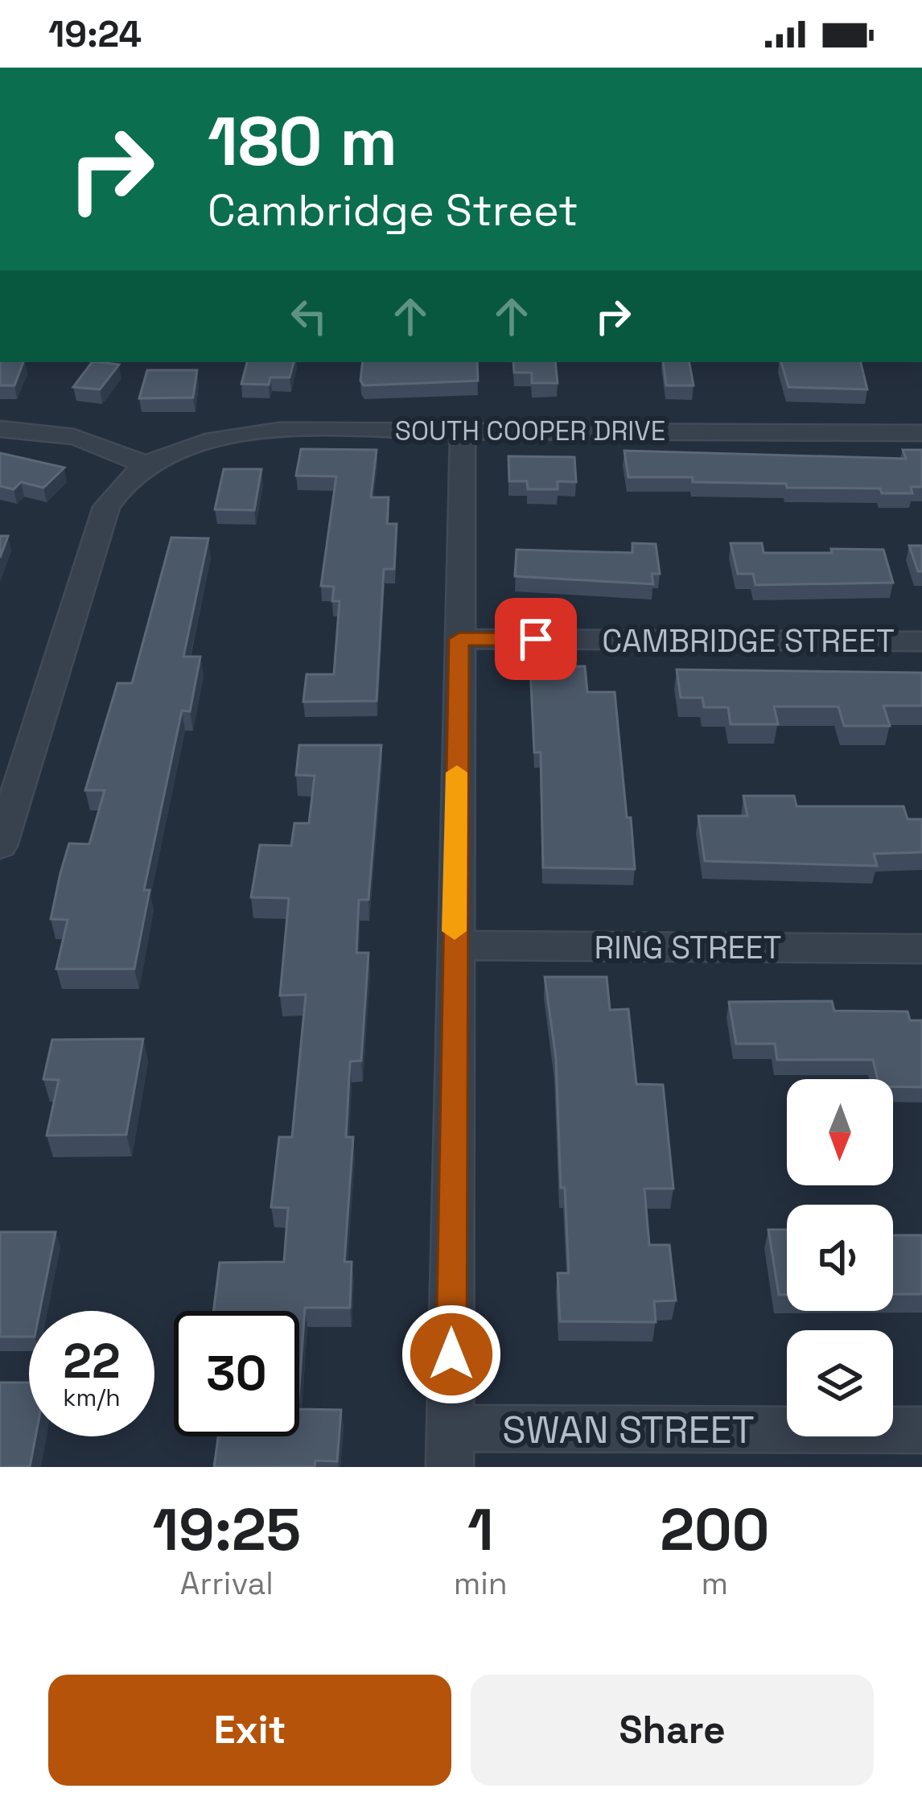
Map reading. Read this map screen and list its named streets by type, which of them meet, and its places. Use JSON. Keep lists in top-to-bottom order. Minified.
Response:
{"streets":{"street":["SOUTH COOPER DRIVE","CAMBRIDGE STREET","RING STREET","SWAN STREET"]},"north":"bottom","page":{"status":"19:24","turn":["180 m","Cambridge Street"],"speed":"22 km/h","limit":"30","eta":["19:25","Arrival","1","min","200","m"],"buttons":["Exit","Share"]}}
